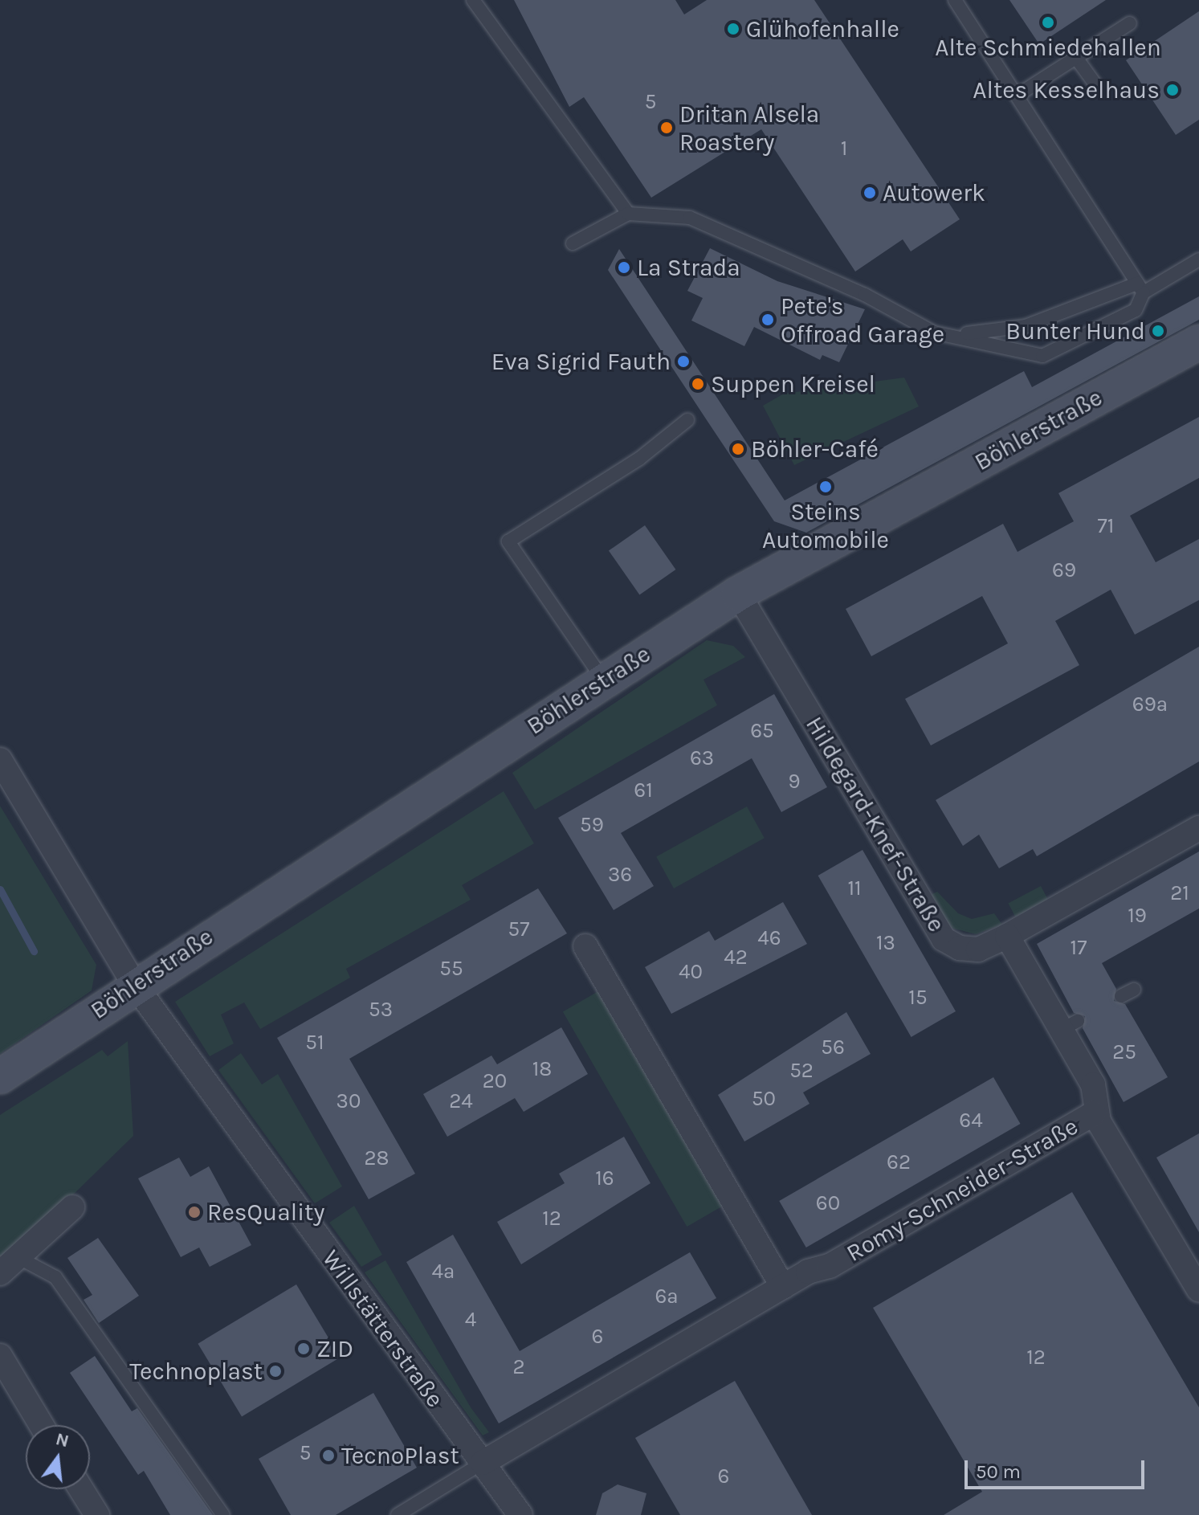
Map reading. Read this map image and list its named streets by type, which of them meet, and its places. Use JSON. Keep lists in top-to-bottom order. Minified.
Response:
{"streets":{"street":["Böhlerstraße","Hildegard-Knef-Straße","Romy-Schneider-Straße","Willstätterstraße"]},"crossings":[["Böhlerstraße","Hildegard-Knef-Straße"],["Böhlerstraße","Willstätterstraße"],["Romy-Schneider-Straße","Willstätterstraße"]],"places":["Alte Schmiedehallen","Glühofenhalle","Altes Kesselhaus","Dritan Alsela Roastery","Autowerk","La Strada","Pete's Offroad Garage","Bunter Hund","Eva Sigrid Fauth","Suppen Kreisel","Böhler-Café","Steins Automobile","ResQuality","ZID","Technoplast","TecnoPlast"],"house_numbers":["5","1","71","69","69a","65","63","9","61","59","36","11","21","19","57","46","13","17","42","55","40","15","53","51","56","25","18","52","20","50","30","24","64","28","62","16","60","12","4a","6a","4","6","12","2","5","6"],"scale_bar":"50 m","north":"top"}
